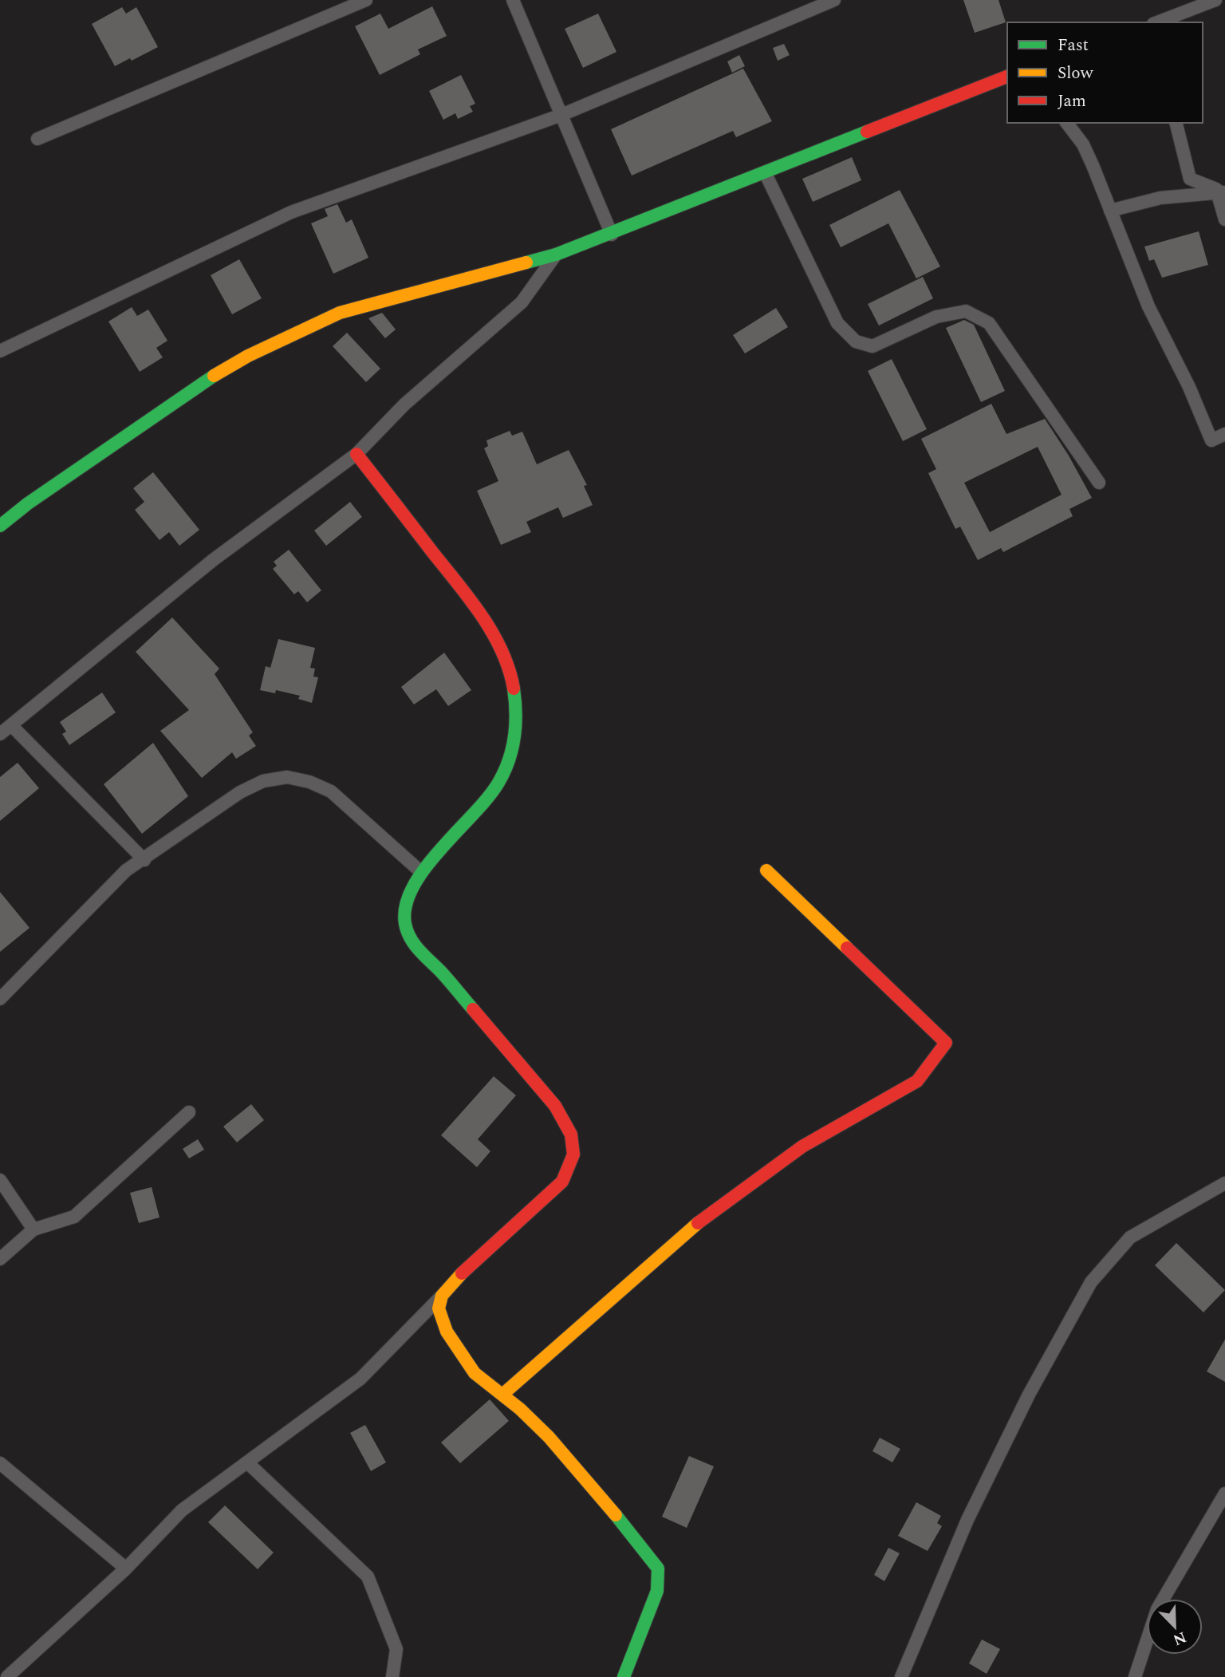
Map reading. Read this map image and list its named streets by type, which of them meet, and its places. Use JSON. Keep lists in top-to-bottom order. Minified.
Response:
{"legend":["Fast","Slow","Jam"],"north":"bottom right"}
